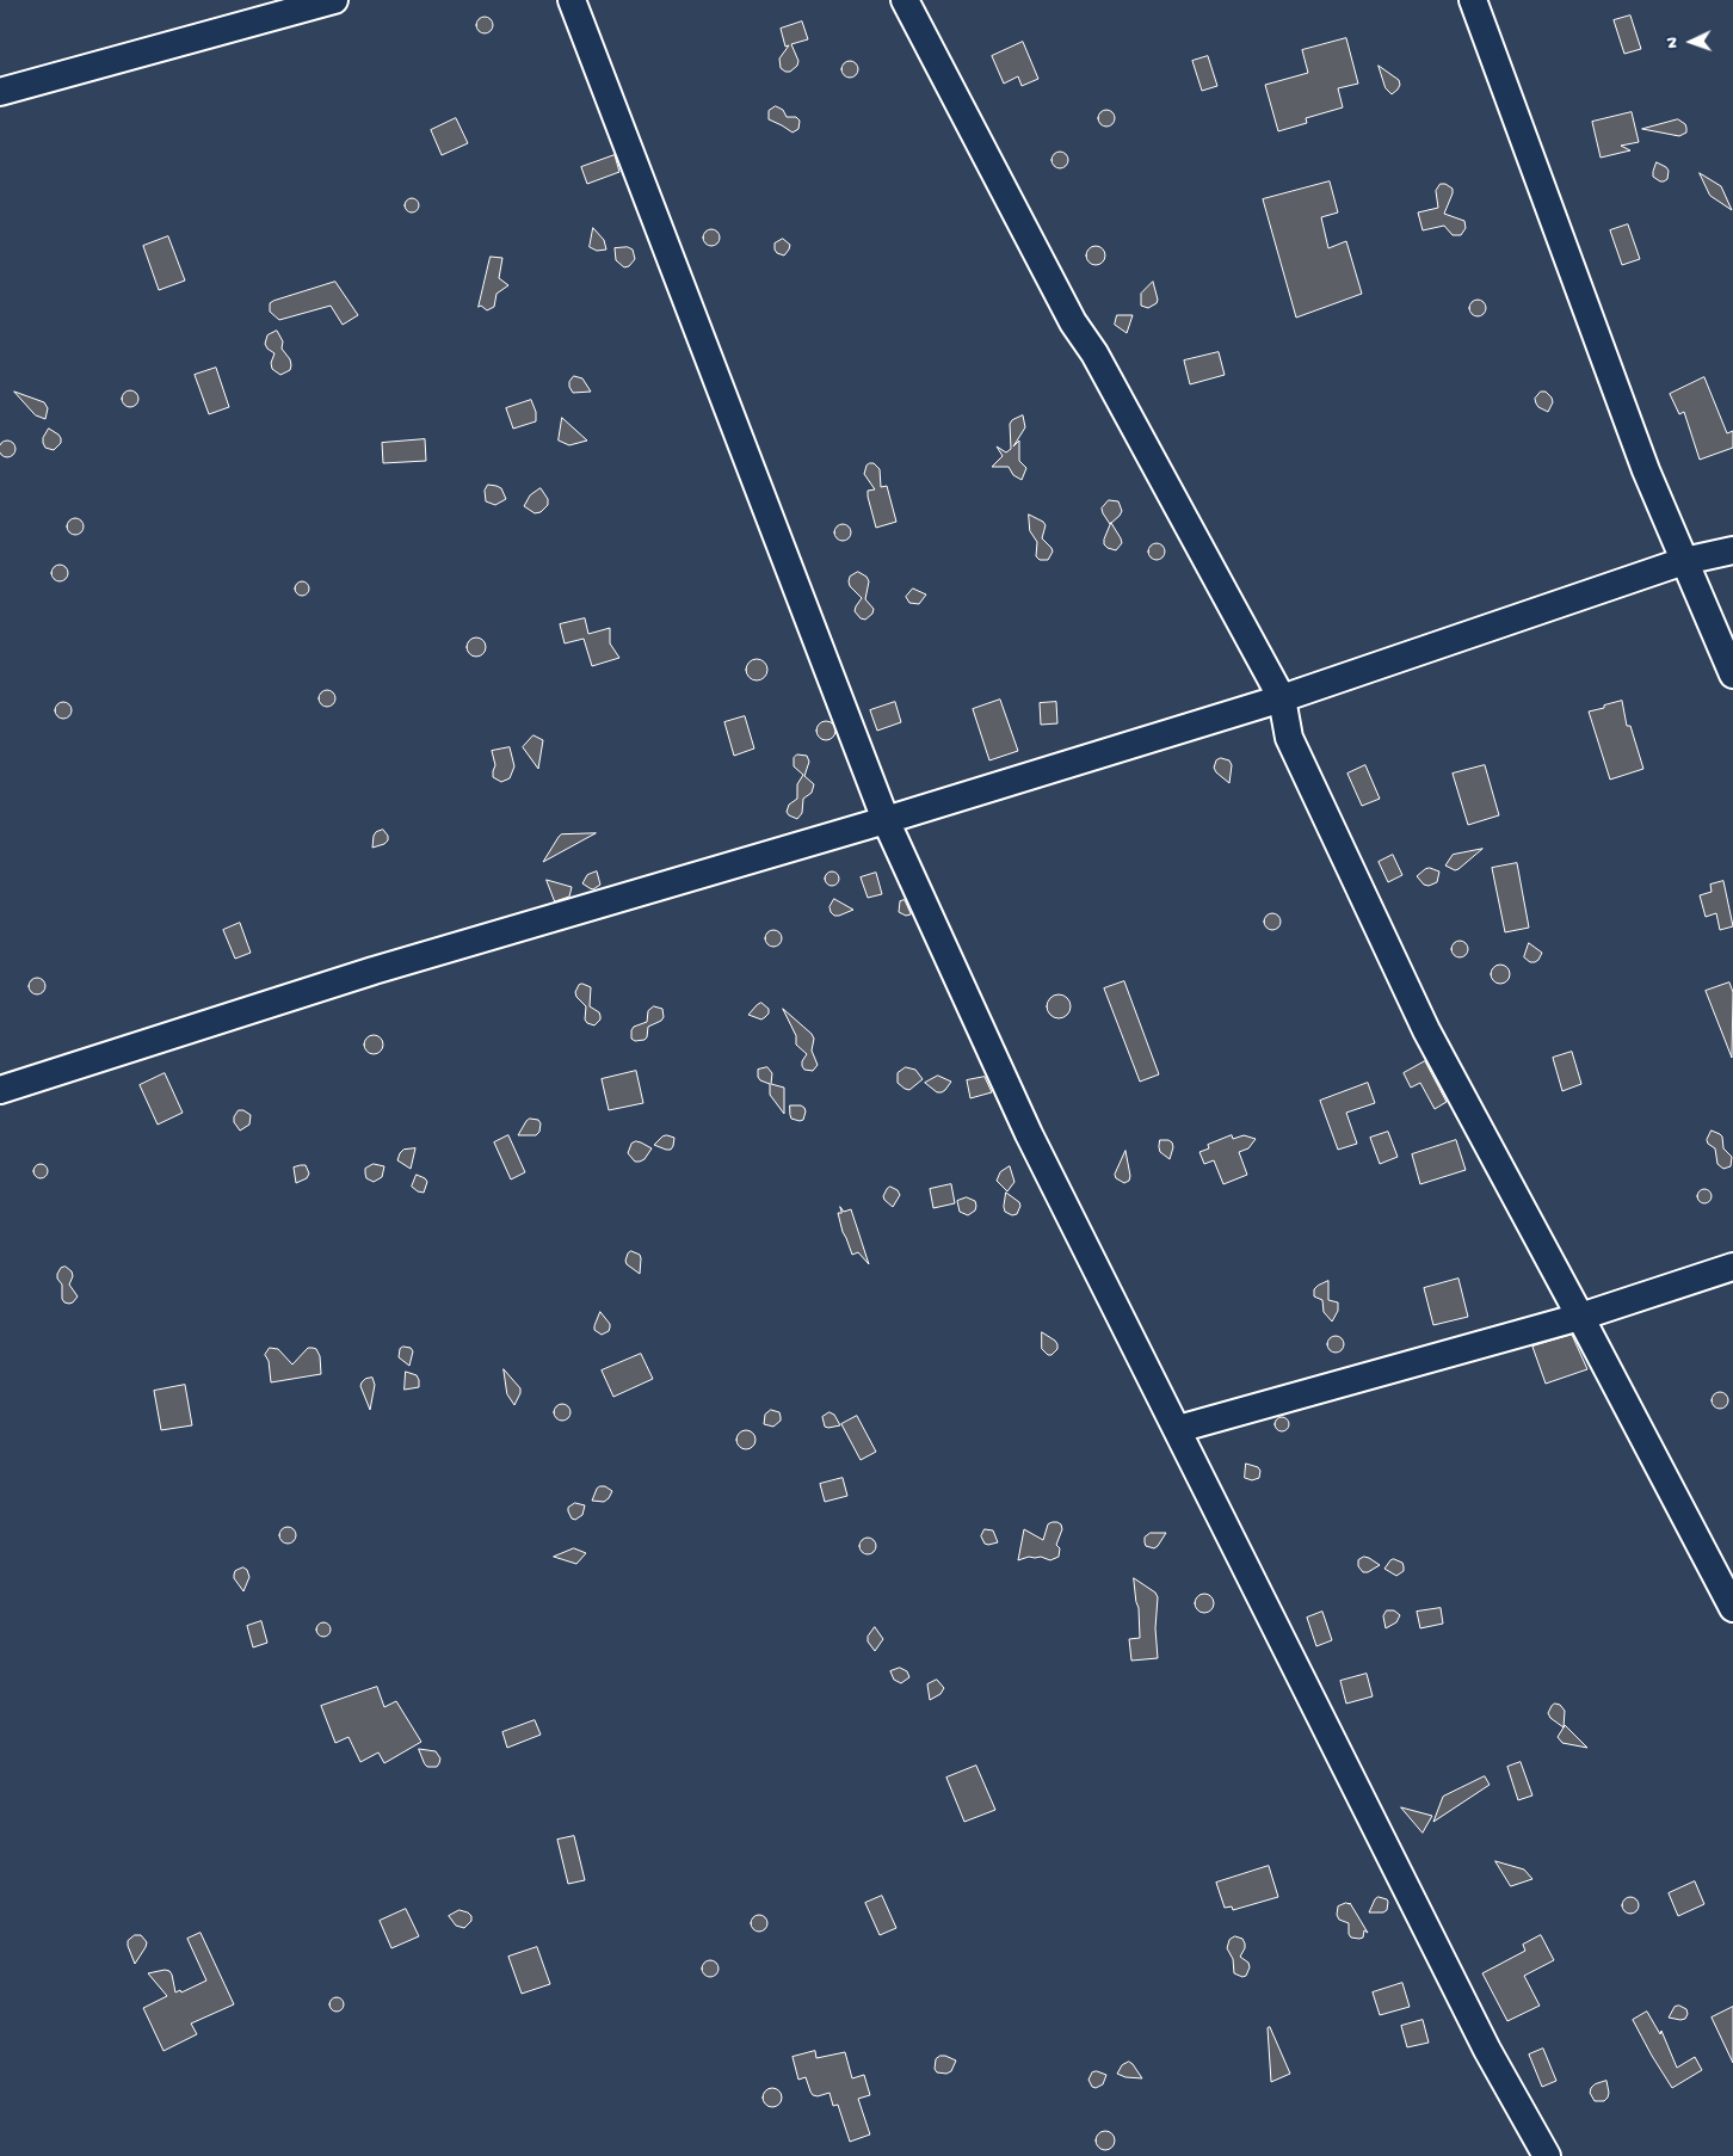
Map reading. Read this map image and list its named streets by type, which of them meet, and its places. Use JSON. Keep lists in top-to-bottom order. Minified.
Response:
{"north":"left"}
